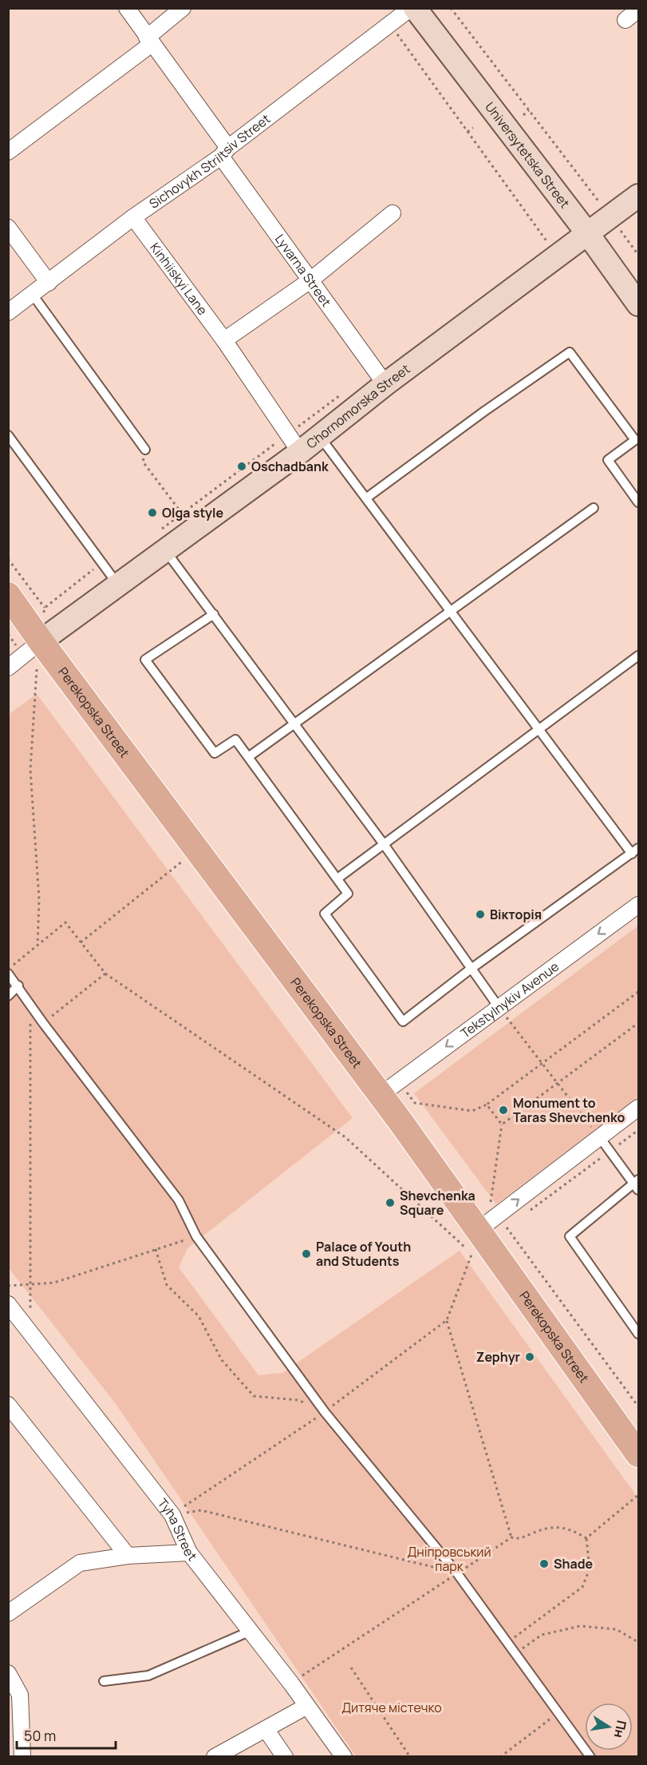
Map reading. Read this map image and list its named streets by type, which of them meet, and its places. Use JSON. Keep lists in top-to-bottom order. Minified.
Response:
{"streets":{"main road":["Perekopska Street"],"street":["Universytetska Street","Sichovykh Striltsiv Street","Lyvarna Street","Kinhiiskyi Lane","Chornomorska Street","Tekstylnykiv Avenue","Tyha Street"]},"crossings":[["Universytetska Street","Chornomorska Street"],["Sichovykh Striltsiv Street","Lyvarna Street"],["Sichovykh Striltsiv Street","Kinhiiskyi Lane"],["Lyvarna Street","Chornomorska Street"],["Kinhiiskyi Lane","Chornomorska Street"],["Chornomorska Street","Perekopska Street"],["Perekopska Street","Tekstylnykiv Avenue"]],"one_way":["Tekstylnykiv Avenue"],"parks":["Дніпровський парк","Дитяче містечко"],"places":["Oschadbank","Olga style","Вікторія","Monument to Taras Shevchenko","Shevchenka Square","Palace of Youth and Students","Zephyr","Shade"],"scale_bar":"50 m","north":"right"}
